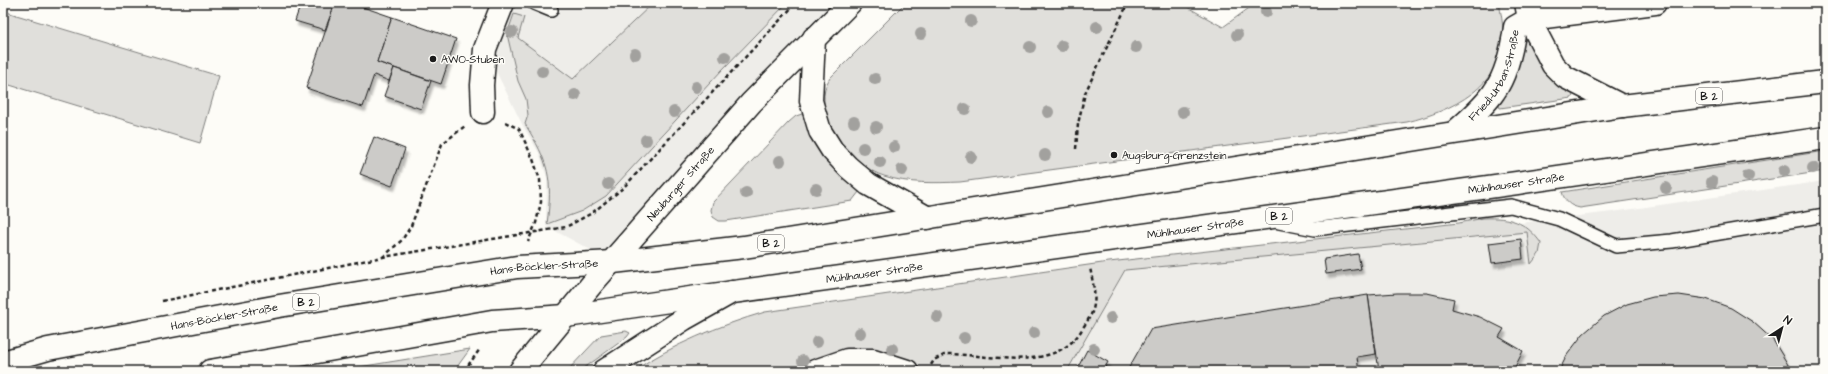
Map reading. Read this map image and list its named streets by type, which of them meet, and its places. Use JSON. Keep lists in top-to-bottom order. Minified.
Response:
{"streets":{"main road":["Friedl-Urban-Straße","B 2","Neuburger Straße","Mühlhauser Straße","Hans-Böckler-Straße"]},"crossings":[["Friedl-Urban-Straße","B 2"],["B 2","Neuburger Straße"],["B 2","Mühlhauser Straße"],["B 2","Hans-Böckler-Straße"],["Neuburger Straße","Mühlhauser Straße"],["Neuburger Straße","Hans-Böckler-Straße"]],"places":["AWO-Stuben","Augsburg-Grenzstein"],"north":"top right"}
